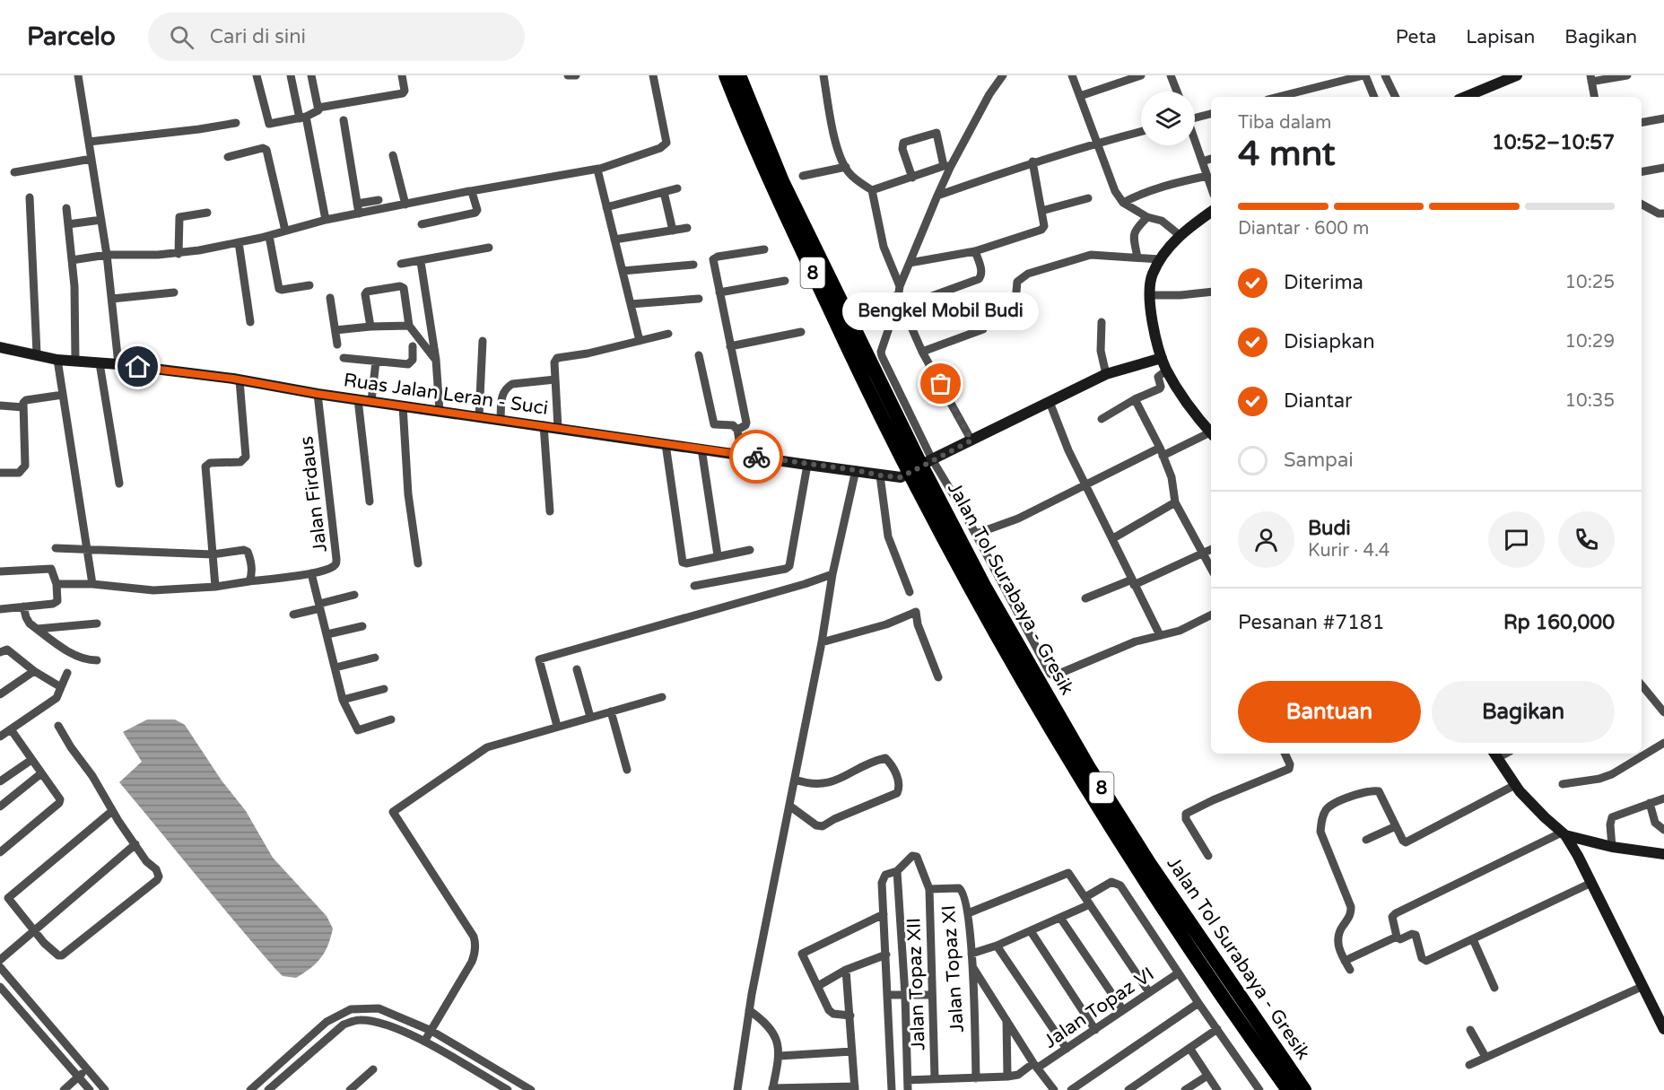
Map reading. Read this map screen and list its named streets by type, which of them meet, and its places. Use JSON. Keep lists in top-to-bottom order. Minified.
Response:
{"streets":{"highway":["8","Jalan Tol Surabaya - Gresik"],"main road":["Ruas Jalan Leran - Suci"],"street":["Jalan Firdaus","Jalan Topaz XI","Jalan Topaz XII","Jalan Topaz VI"]},"crossings":[["Ruas Jalan Leran - Suci","Jalan Firdaus"],["Ruas Jalan Leran - Suci","Jalan Tol Surabaya - Gresik"],["Jalan Topaz XI","Jalan Topaz XII"]],"places":["Bengkel Mobil Budi"],"page":{"header":"Parcelo","search":"Cari di sini","nav":["Peta","Lapisan","Bagikan"],"heading":["4 mnt","Tiba dalam","10:52–10:57"],"panel":["Budi","Kurir · 4.4","Pesanan #7181","Rp 160,000"],"bar":"Diantar · 600 m","list":[["Diterima","10:25"],["Disiapkan","10:29"],["Diantar","10:35"],"Sampai"],"bubble":"Bengkel Mobil Budi","buttons":["Bantuan","Bagikan"]}}
